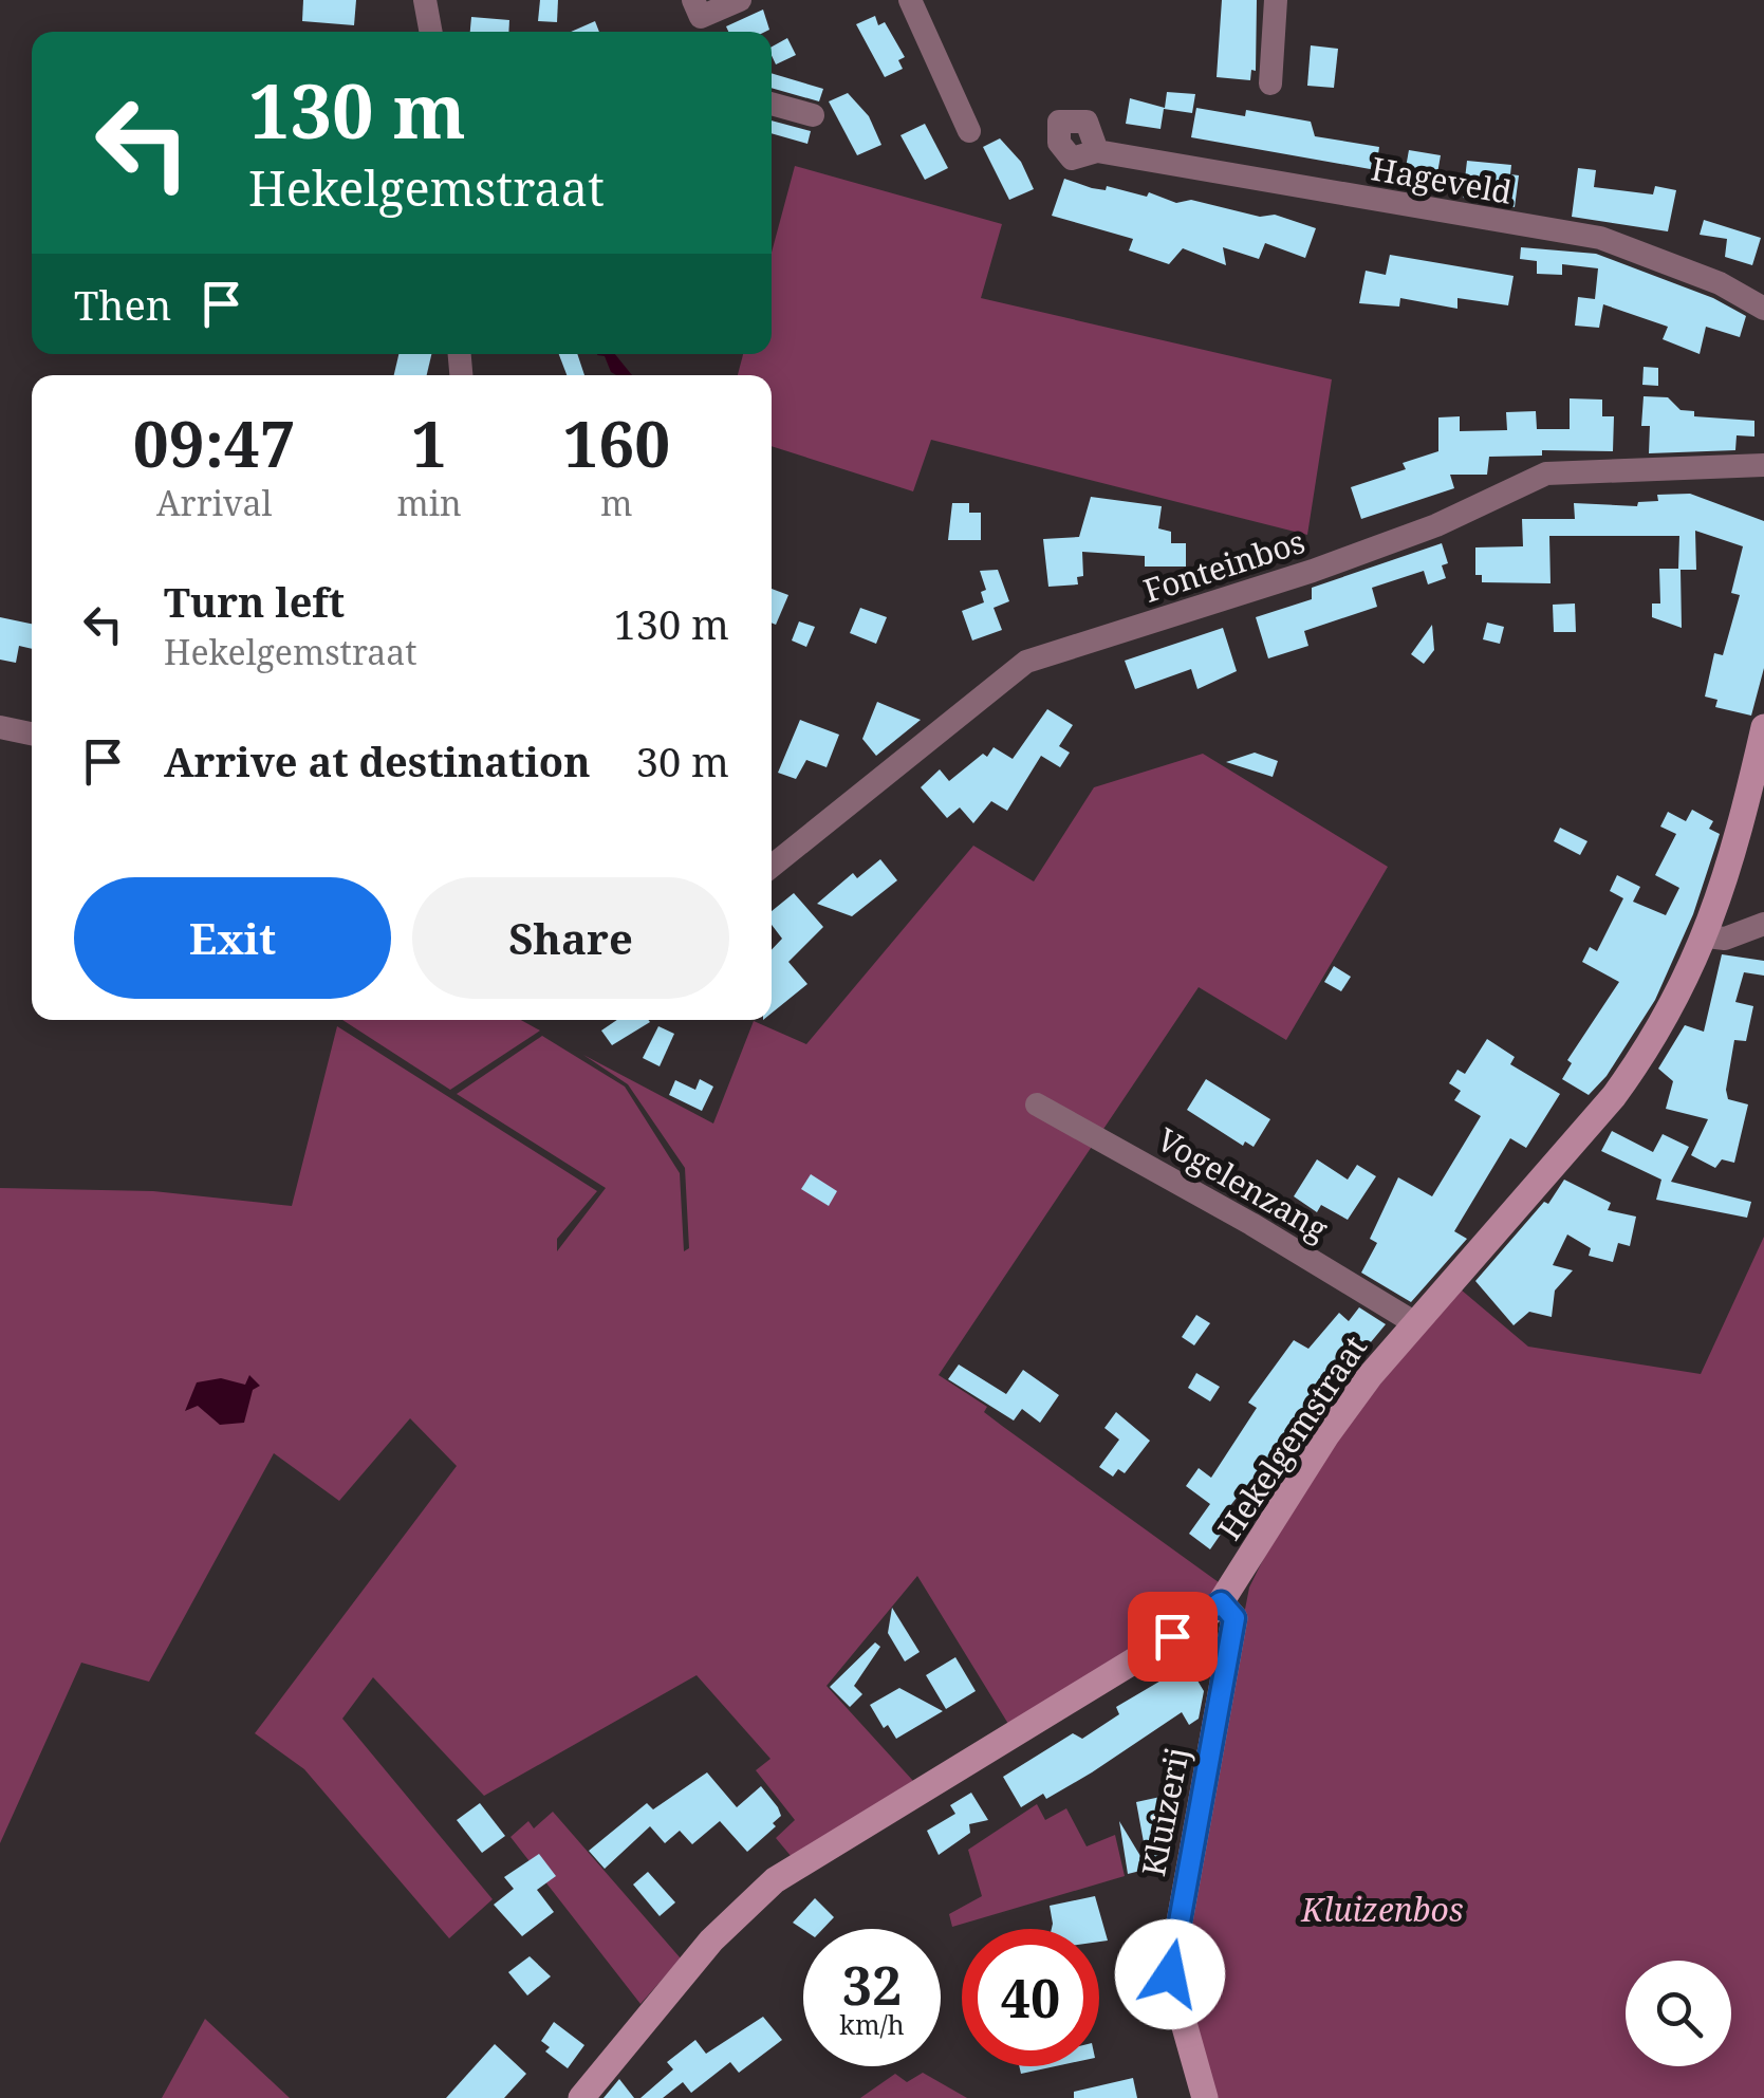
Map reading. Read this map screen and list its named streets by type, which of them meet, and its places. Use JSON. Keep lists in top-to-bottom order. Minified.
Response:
{"streets":{"street":["Hageveld","Fonteinbos","Vogelenzang","Hekelgemstraat","Kluizerij"]},"crossings":[["Vogelenzang","Hekelgemstraat"],["Hekelgemstraat","Kluizerij"]],"parks":["Kluizenbos"],"page":{"turn":["130 m","Hekelgemstraat"],"then":"Then","eta":["09:47","Arrival","1","min","160","m"],"list":[{"name":"Turn left","note":"Hekelgemstraat","value":"130 m"},{"name":"Arrive at destination","value":"30 m"}],"buttons":["Exit","Share"],"speed":"32 km/h","limit":"40"}}
